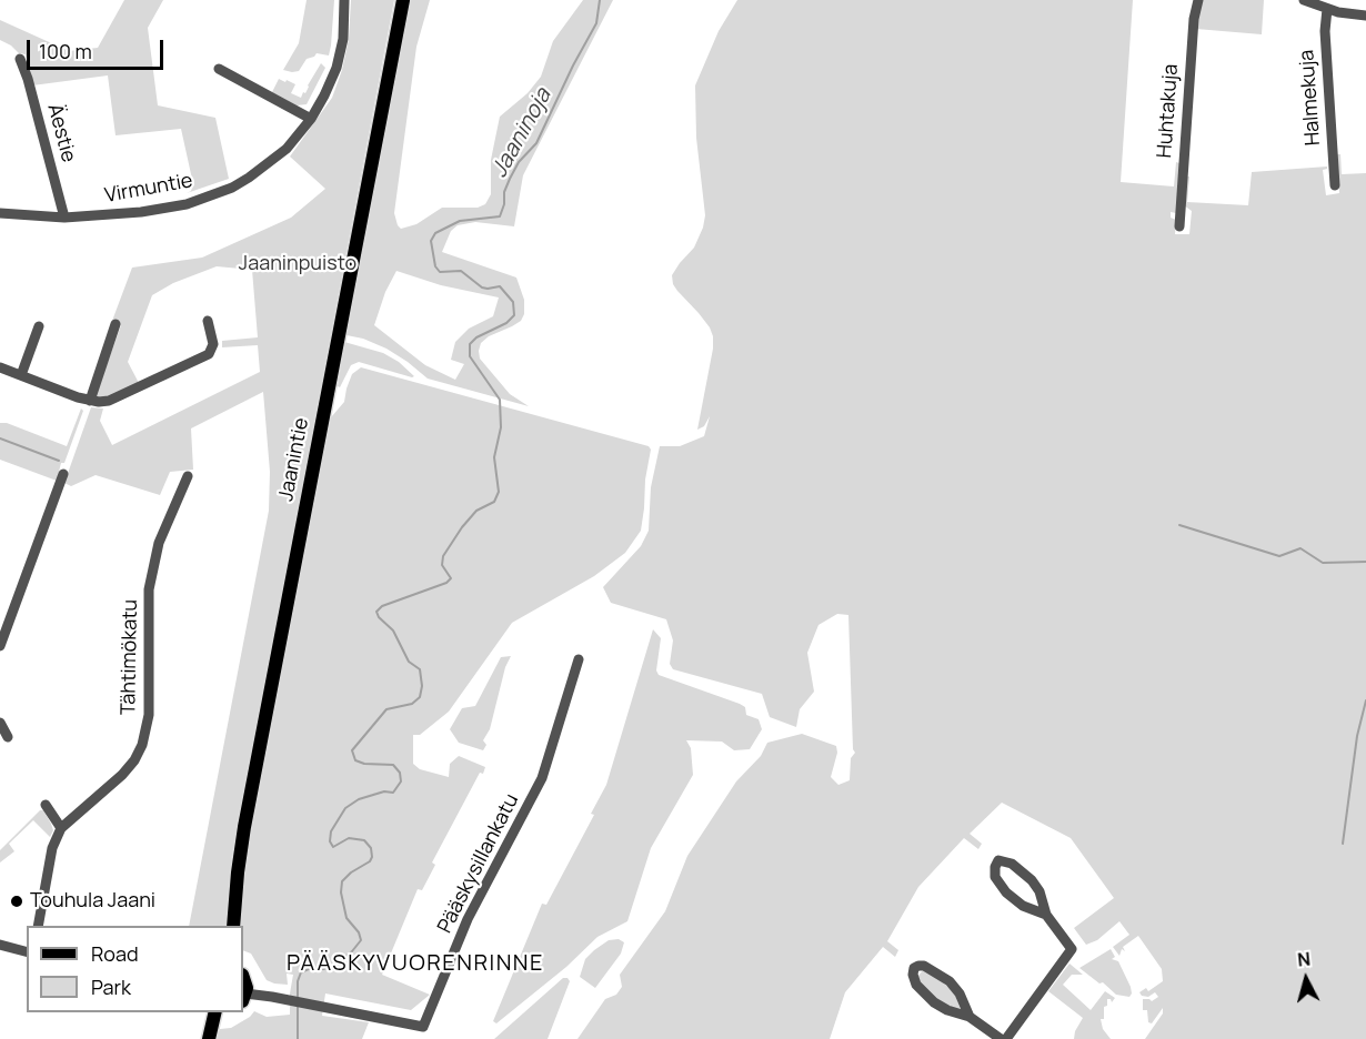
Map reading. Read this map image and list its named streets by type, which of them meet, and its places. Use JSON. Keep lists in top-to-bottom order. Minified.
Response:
{"streets":{"main road":["Jaanintie"],"street":["Halmekuja","Huhtakuja","Äestie","Virmuntie","Tähtimökatu","Pääskysillankatu"]},"crossings":[["Äestie","Virmuntie"]],"districts":["PÄÄSKYVUORENRINNE"],"water":["Jaaninoja"],"parks":["Jaaninpuisto"],"places":["Touhula Jaani"],"legend":["Road","Park"],"scale_bar":"100 m","north":"top"}
